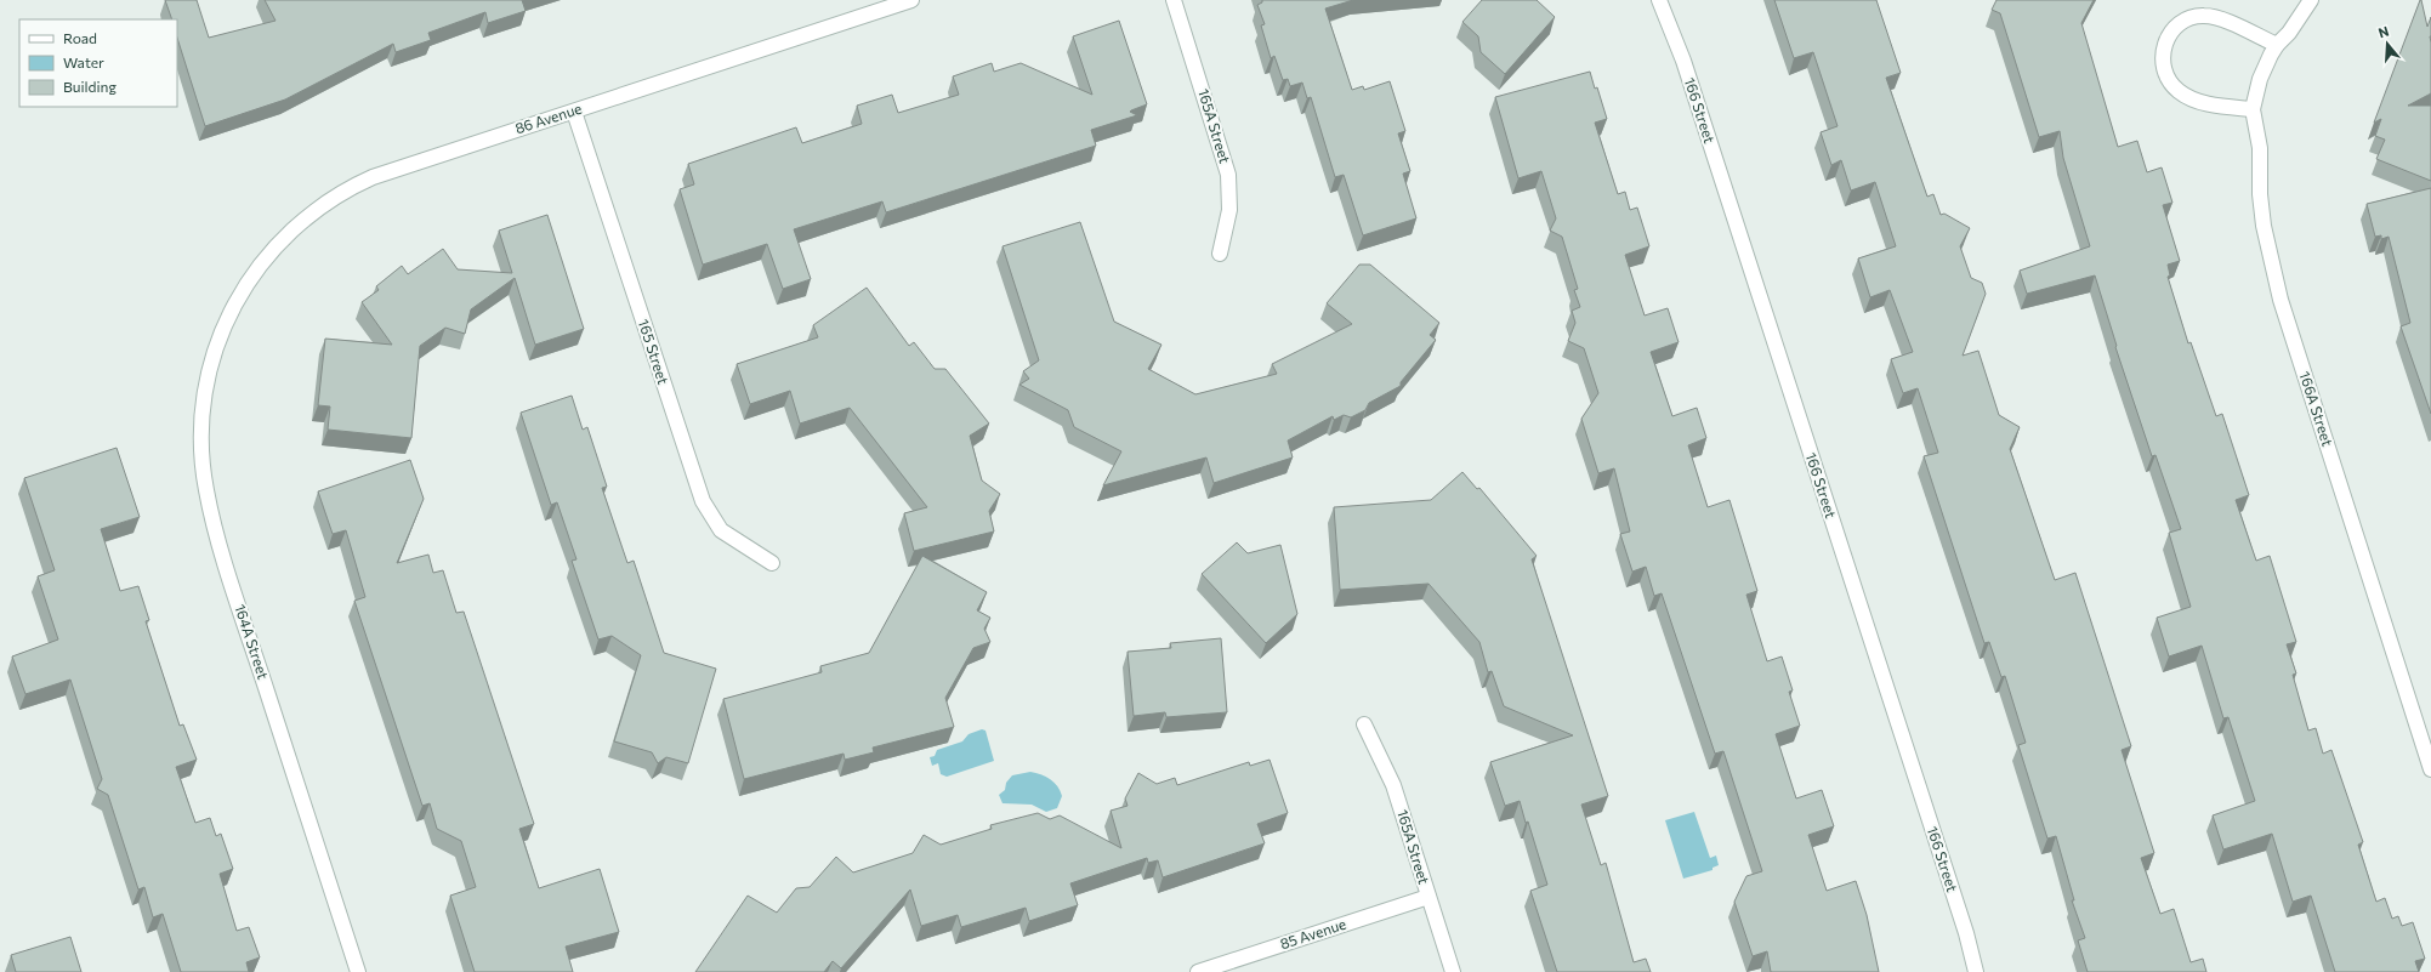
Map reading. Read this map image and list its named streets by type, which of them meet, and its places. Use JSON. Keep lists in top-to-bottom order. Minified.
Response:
{"streets":{"street":["166 Street","86 Avenue","165A Street","165 Street","166A Street","164A Street","85 Avenue"]},"crossings":[["86 Avenue","165 Street"],["86 Avenue","164A Street"],["165A Street","85 Avenue"]],"legend":["Road","Water","Building"],"north":"top"}
